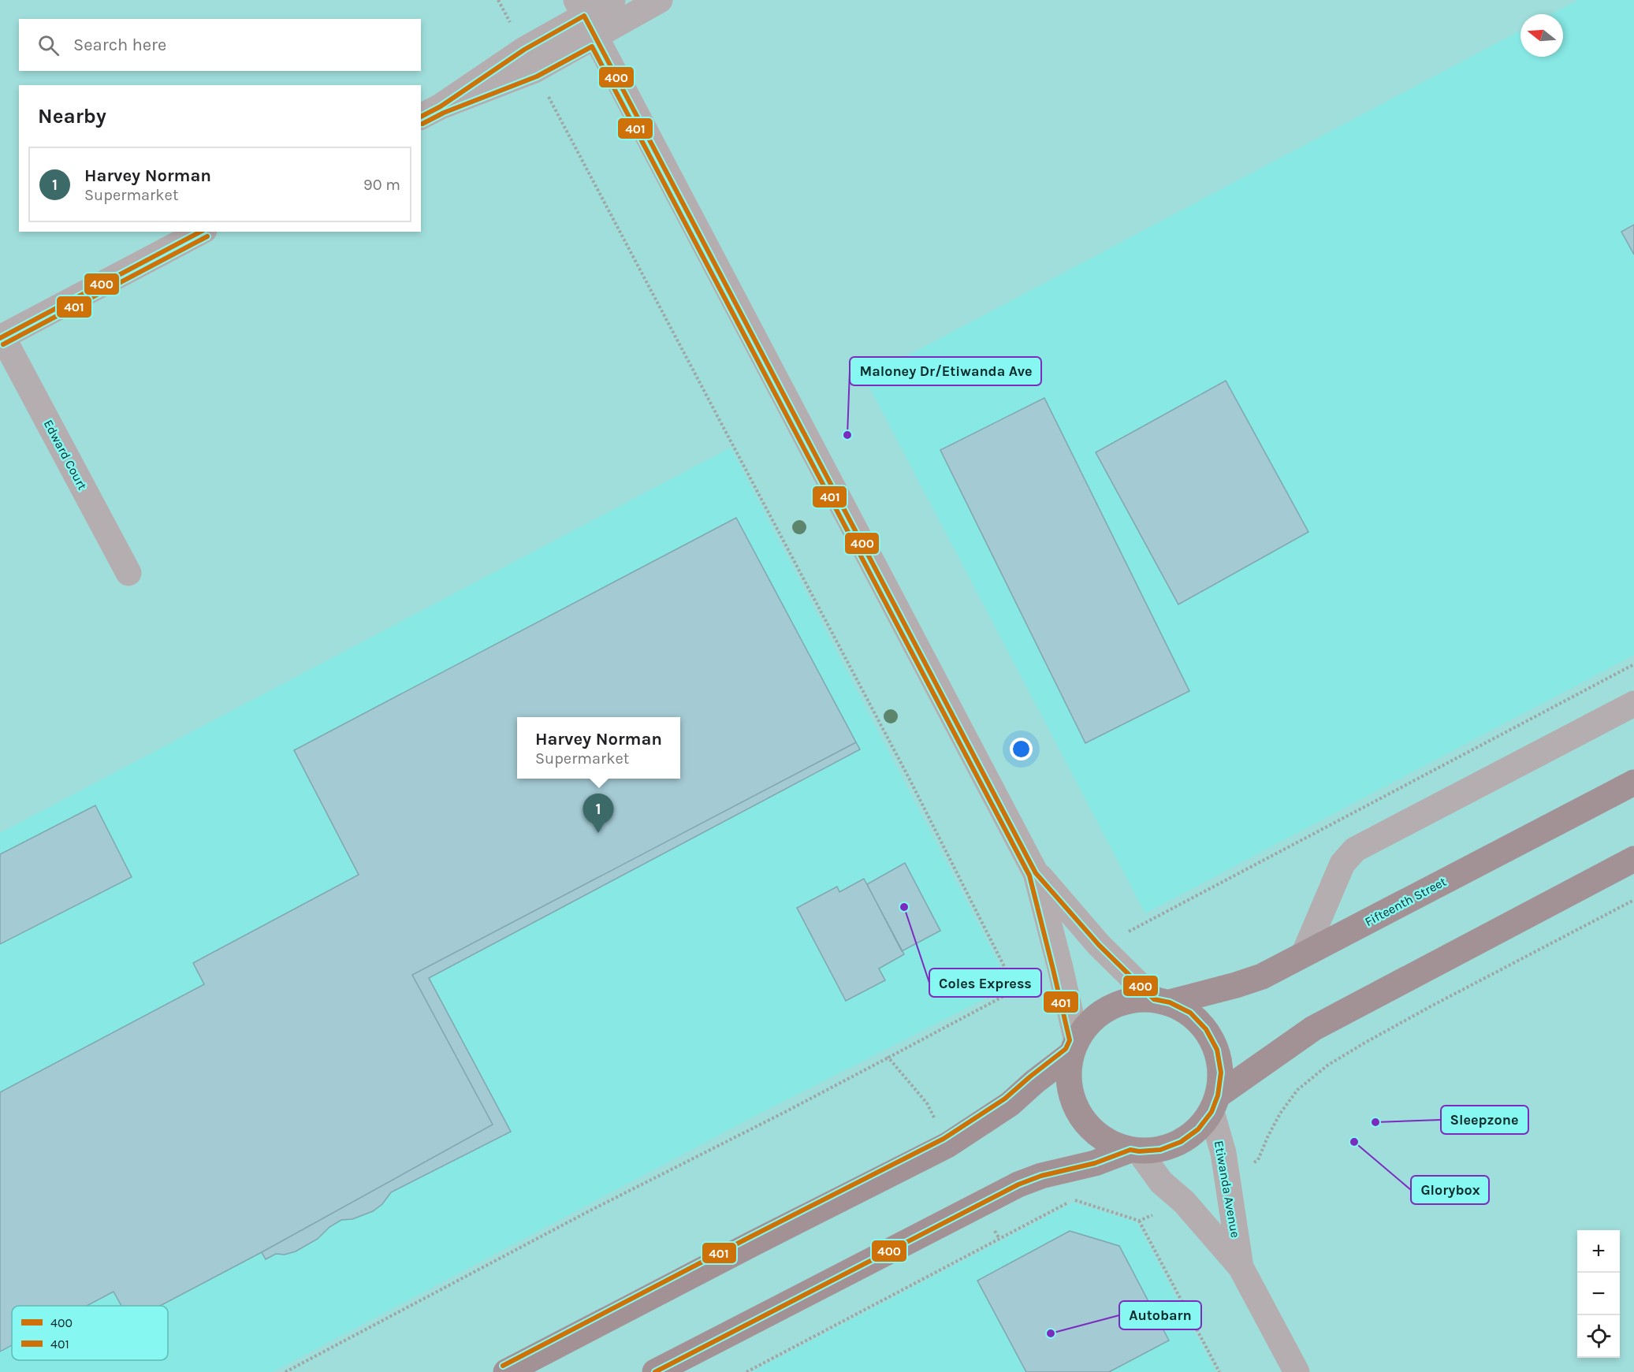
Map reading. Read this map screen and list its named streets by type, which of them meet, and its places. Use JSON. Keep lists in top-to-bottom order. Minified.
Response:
{"streets":{"highway":["Fifteenth Street"],"street":["Edward Court","Etiwanda Avenue"]},"crossings":[["Fifteenth Street","Etiwanda Avenue"]],"places":["Maloney Dr/Etiwanda Ave","Coles Express","Sleepzone","Glorybox","Autobarn"],"lines":["transit line 400","transit line 401"],"legend":["400","401"],"north":"left","page":{"search":"Search here","heading":"Nearby","list":[{"mark":"1","name":"Harvey Norman","note":"Supermarket","value":"90 m"}],"popup":["Harvey Norman","Supermarket"],"pins":"1","map_buttons":["+","−"]}}
